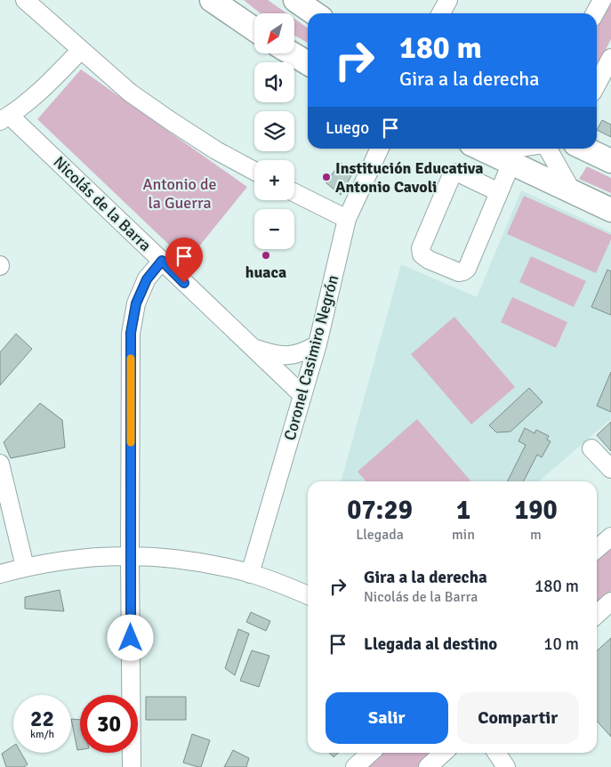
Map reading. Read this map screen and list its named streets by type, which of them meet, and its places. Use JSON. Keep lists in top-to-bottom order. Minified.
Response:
{"streets":{"street":["Nicolás de la Barra","Coronel Casimiro Negrón"]},"crossings":[["Nicolás de la Barra","Coronel Casimiro Negrón"]],"parks":["Antonio de la Guerra"],"places":["Institución Educativa Antonio Cavoli","huaca"],"north":"bottom left","page":{"map_buttons":["+","−"],"turn":["180 m","Gira a la derecha"],"then":"Luego","eta":["07:29","Llegada","1","min","190","m"],"list":[{"name":"Gira a la derecha","note":"Nicolás de la Barra","value":"180 m"},{"name":"Llegada al destino","value":"10 m"}],"buttons":["Salir","Compartir"],"speed":"22 km/h","limit":"30"}}
